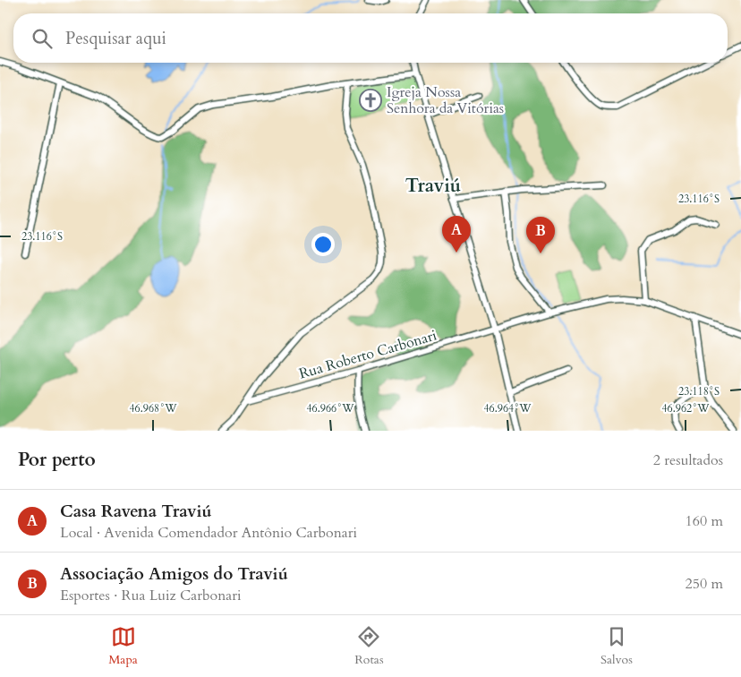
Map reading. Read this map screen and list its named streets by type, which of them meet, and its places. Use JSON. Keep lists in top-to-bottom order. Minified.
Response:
{"streets":{"street":["Rua Roberto Carbonari"]},"districts":["Traviú"],"places":{"church":["Igreja Nossa Senhora da Vitórias"]},"page":{"search":"Pesquisar aqui","pins":["A","B"],"heading":["Por perto","2 resultados"],"list":[{"mark":"A","name":"Casa Ravena Traviú","note":"Local · Avenida Comendador Antônio Carbonari","value":"160 m"},{"mark":"B","name":"Associação Amigos do Traviú","note":"Esportes · Rua Luiz Carbonari","value":"250 m"}],"nav":["Mapa","Rotas","Salvos"]},"coordinates":["23.116°S","23.118°S","46.968°W","46.966°W","46.964°W","46.962°W"]}
